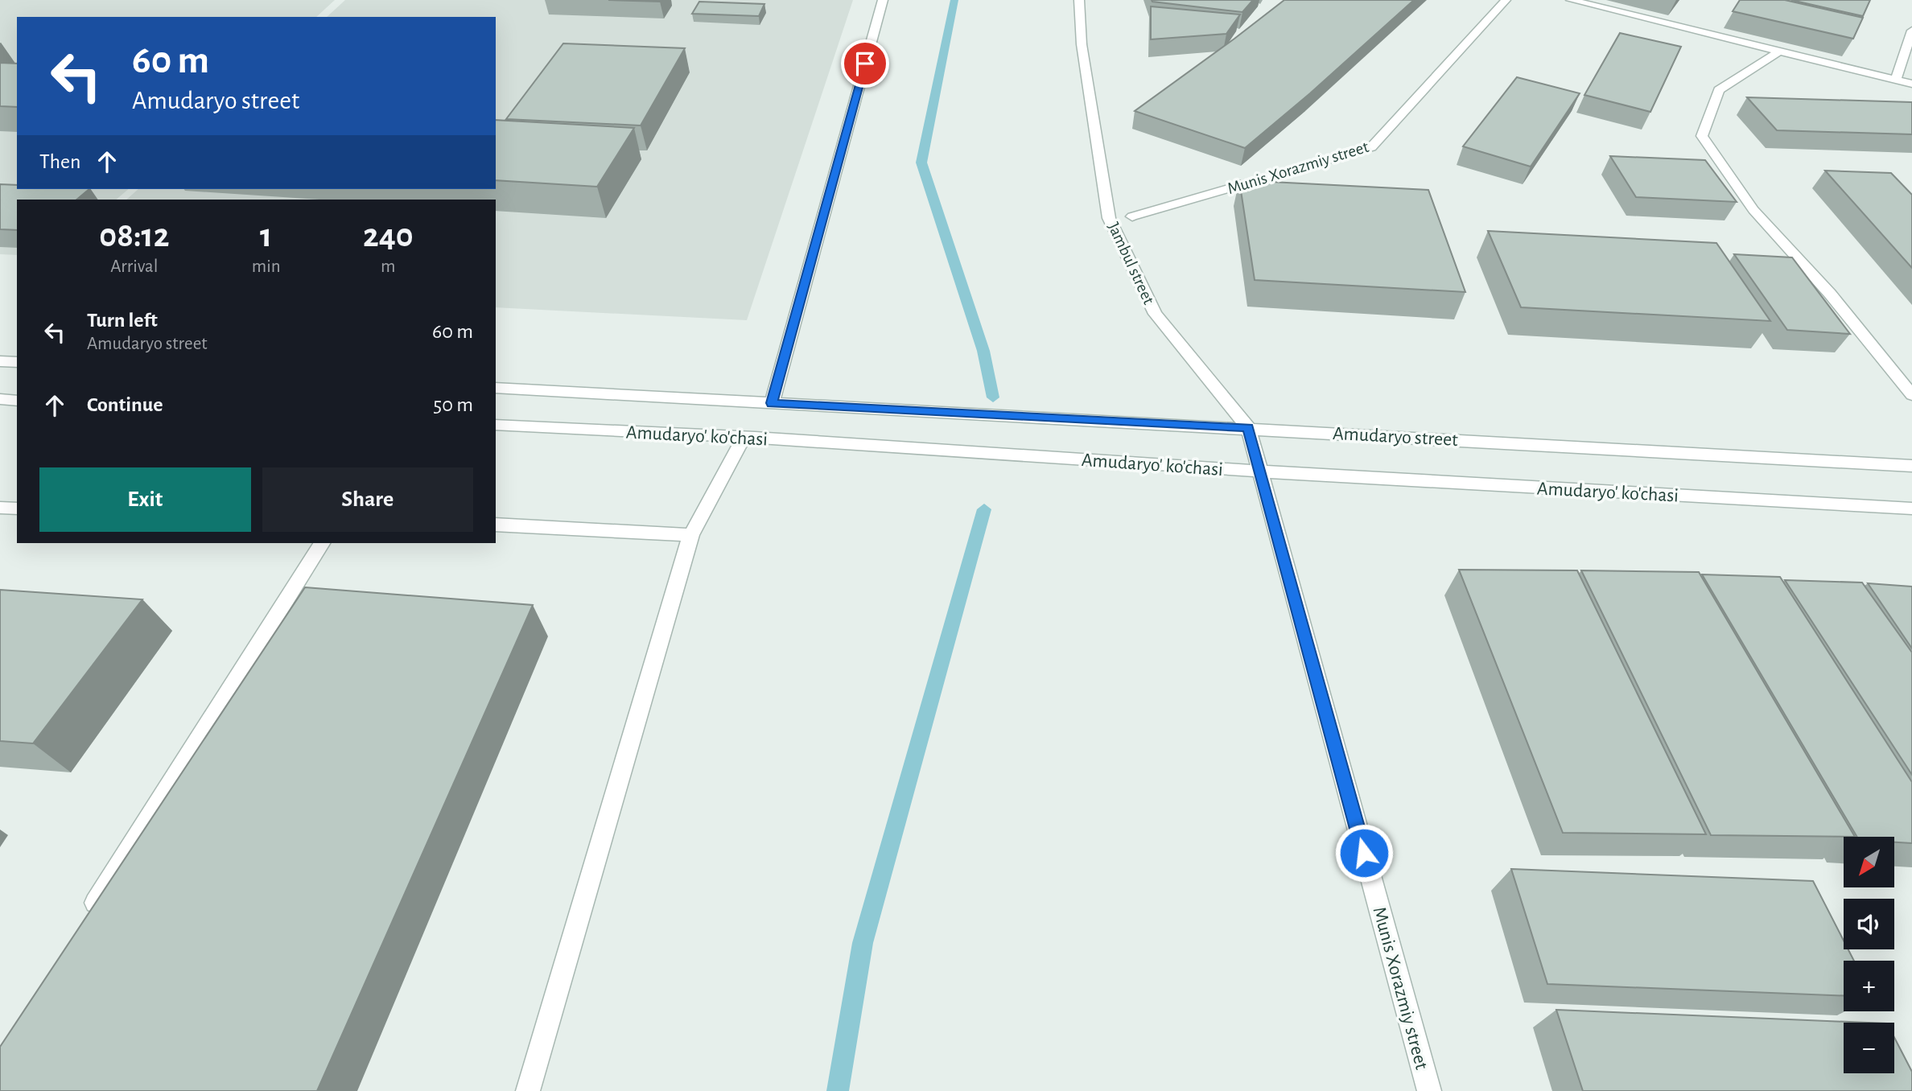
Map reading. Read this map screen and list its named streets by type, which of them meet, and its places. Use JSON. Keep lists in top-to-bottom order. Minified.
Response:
{"streets":{"street":["Munis Xorazmiy street","Jambul street","Amudaryo' ko'chasi","Amudaryo street"]},"crossings":[["Munis Xorazmiy street","Jambul street"],["Munis Xorazmiy street","Amudaryo' ko'chasi"],["Munis Xorazmiy street","Amudaryo street"],["Jambul street","Amudaryo street"]],"north":"bottom left","page":{"turn":["60 m","Amudaryo street"],"then":"Then","eta":["08:12","Arrival","1","min","240","m"],"list":[{"name":"Turn left","note":"Amudaryo street","value":"60 m"},{"name":"Continue","value":"50 m"}],"buttons":["Exit","Share"],"map_buttons":["+","−"]}}
